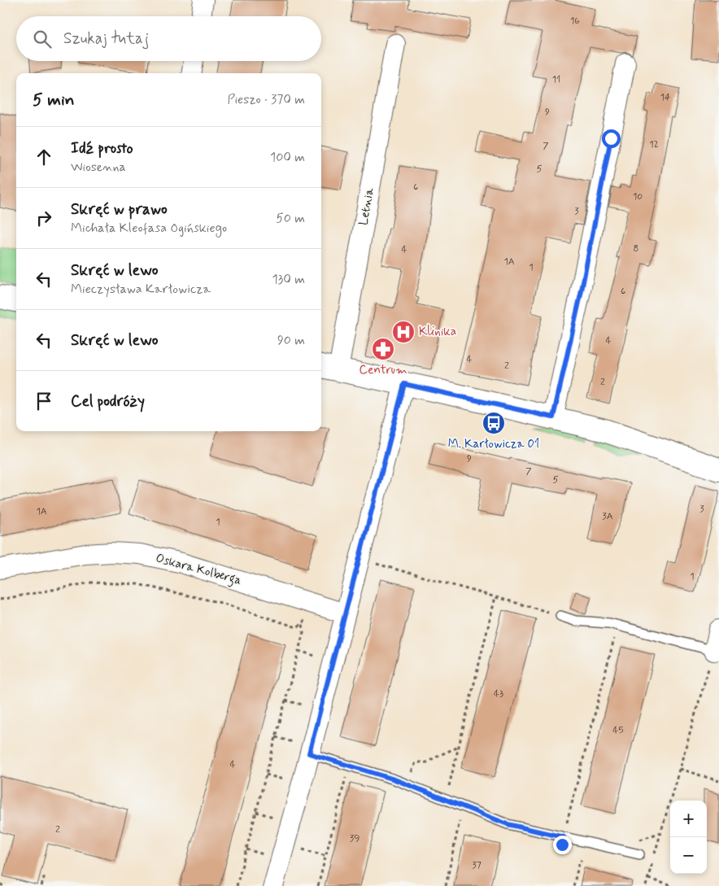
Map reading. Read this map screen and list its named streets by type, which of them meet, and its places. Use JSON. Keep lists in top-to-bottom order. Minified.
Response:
{"streets":{"street":["Letnia","Oskara Kolberga"]},"places":{"hospital":["Klinika"],"pharmacy":["Centrum"],"bus stop":["M. Karłowicza 01"]},"house_numbers":["16","11","14","9","12","7","5","6","10","3","8","4","1A","1","6","4","4","2","2","9","7","5","3","1A","3A","1","1","43","45","4","2","39","37"],"page":{"search":"Szukaj tutaj","heading":["5 min","Pieszo · 370 m"],"list":[["Idź prosto","Wiosenna","100 m"],["Skręć w prawo","Michała Kleofasa Ogińskiego","50 m"],["Skręć w lewo","Mieczysława Karłowicza","130 m"],["Skręć w lewo","90 m"],"Cel podróży"],"map_buttons":["+","−"]}}
